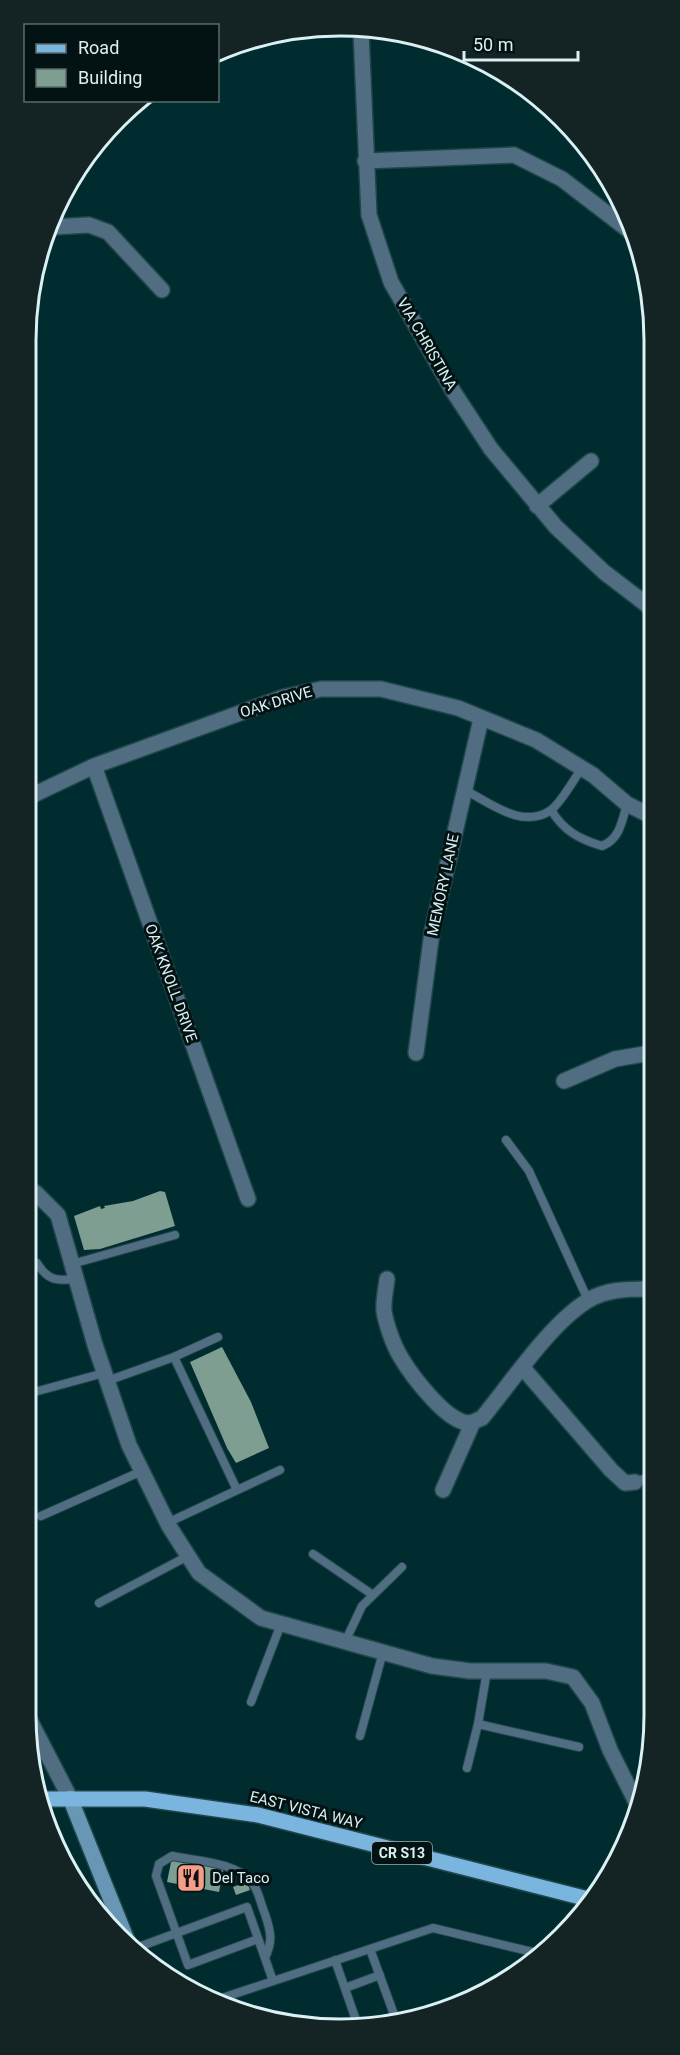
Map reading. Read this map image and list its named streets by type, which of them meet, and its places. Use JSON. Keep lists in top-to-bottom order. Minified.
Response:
{"streets":{"main road":["EAST VISTA WAY","CR S13"],"street":["VIA CHRISTINA","OAK DRIVE","MEMORY LANE","OAK KNOLL DRIVE"]},"crossings":[["OAK DRIVE","MEMORY LANE"],["OAK DRIVE","OAK KNOLL DRIVE"]],"places":{"restaurant":["Del Taco"]},"legend":["Road","Building"],"scale_bar":"50 m"}
